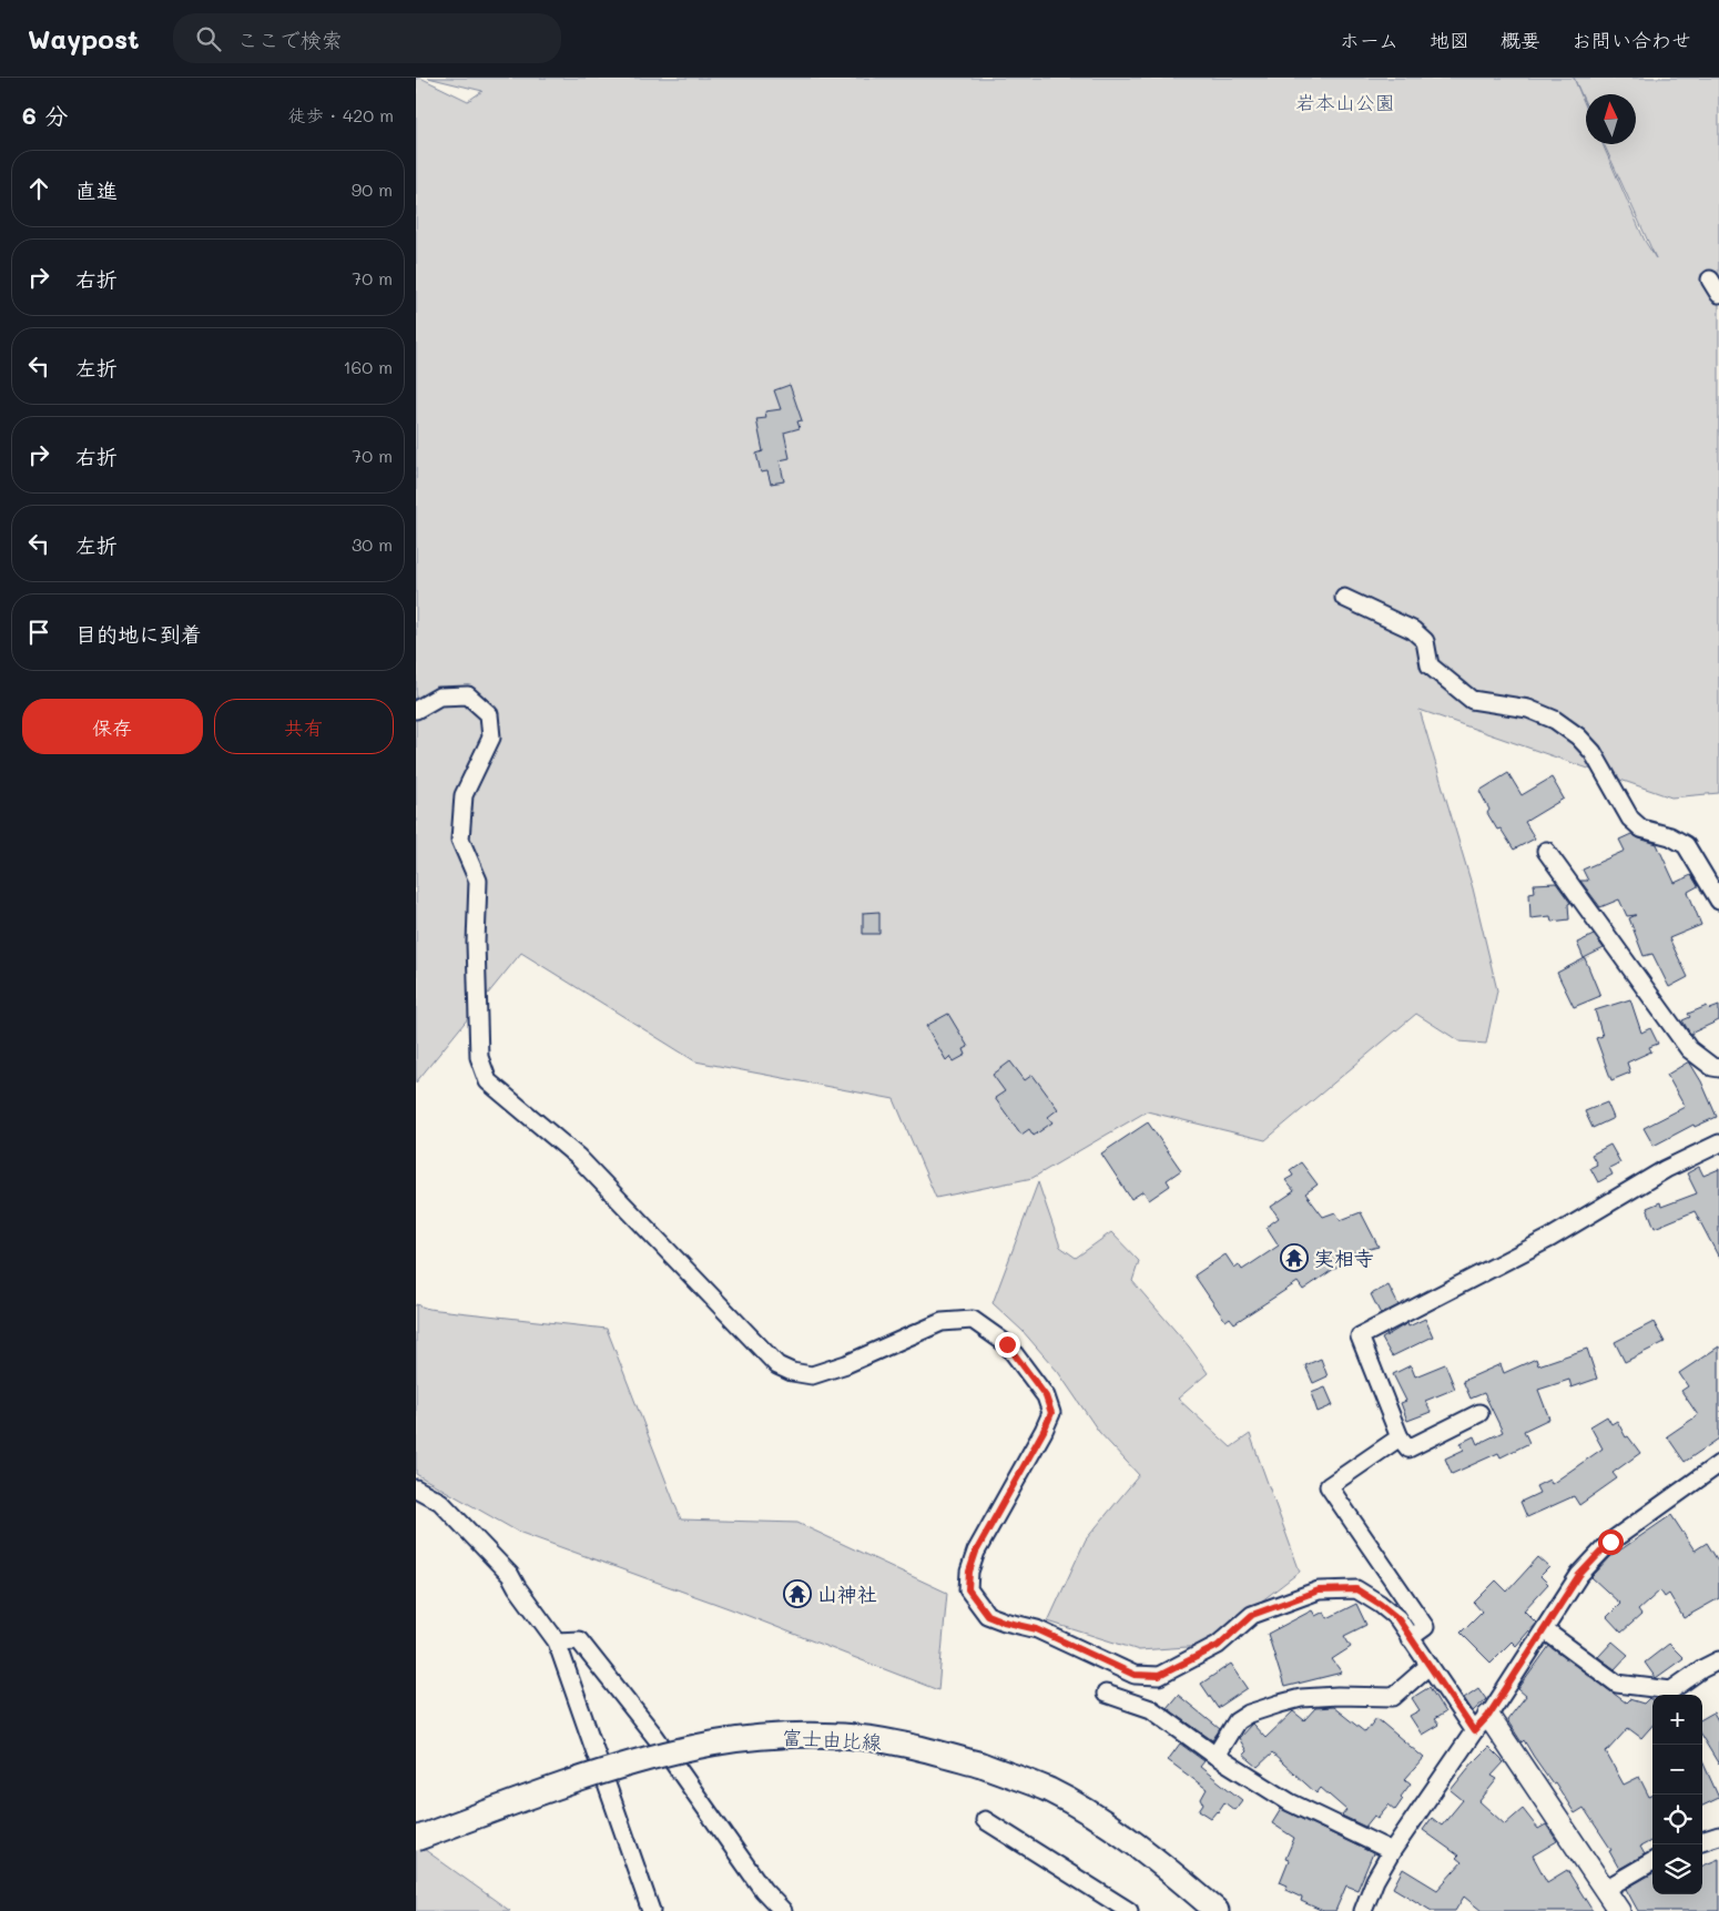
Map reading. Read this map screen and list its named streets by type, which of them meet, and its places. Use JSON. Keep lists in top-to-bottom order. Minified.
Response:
{"streets":{"main road":["富士由比線"]},"parks":["岩本山公園"],"places":{"temple":["実相寺","山神社"]},"north":"top","page":{"header":"Waypost","search":"ここで検索","nav":["ホーム","地図","概要","お問い合わせ"],"heading":["6 分","徒歩 · 420 m"],"list":[["直進","90 m"],["右折","70 m"],["左折","160 m"],["右折","70 m"],["左折","30 m"],"目的地に到着"],"buttons":["保存","共有"],"map_buttons":["+","−"]}}
